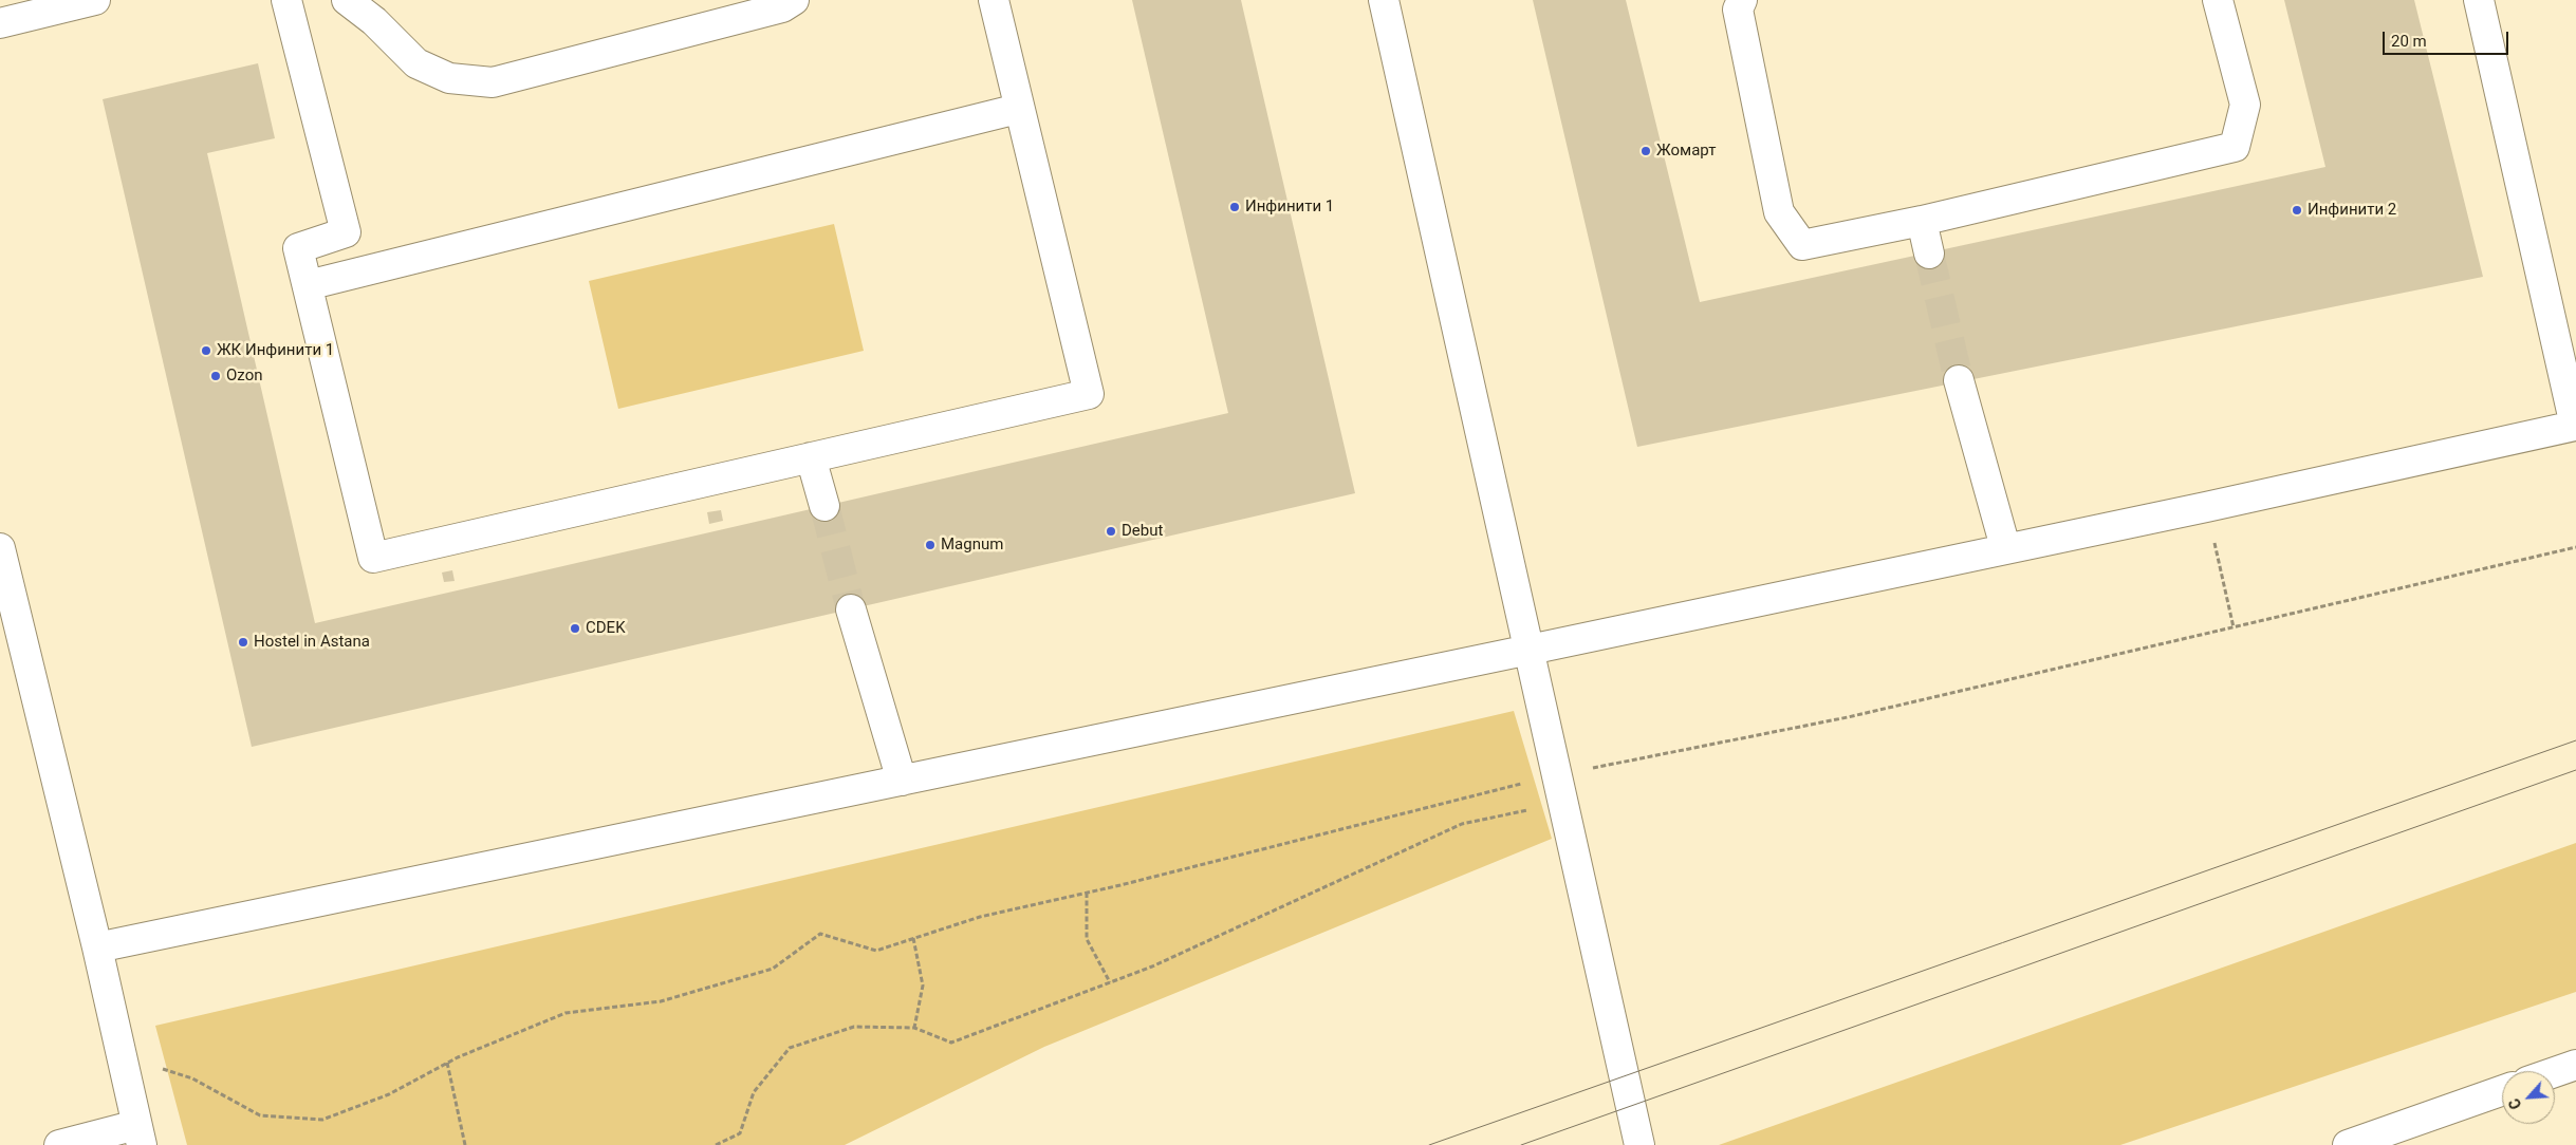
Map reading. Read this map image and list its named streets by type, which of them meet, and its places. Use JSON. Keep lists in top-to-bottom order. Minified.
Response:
{"places":["Жомарт","Инфинити 1","Инфинити 2","ЖК Инфинити 1","Ozon","Debut","Magnum","CDEK","Hostel in Astana"],"scale_bar":"20 m","north":"bottom left"}
